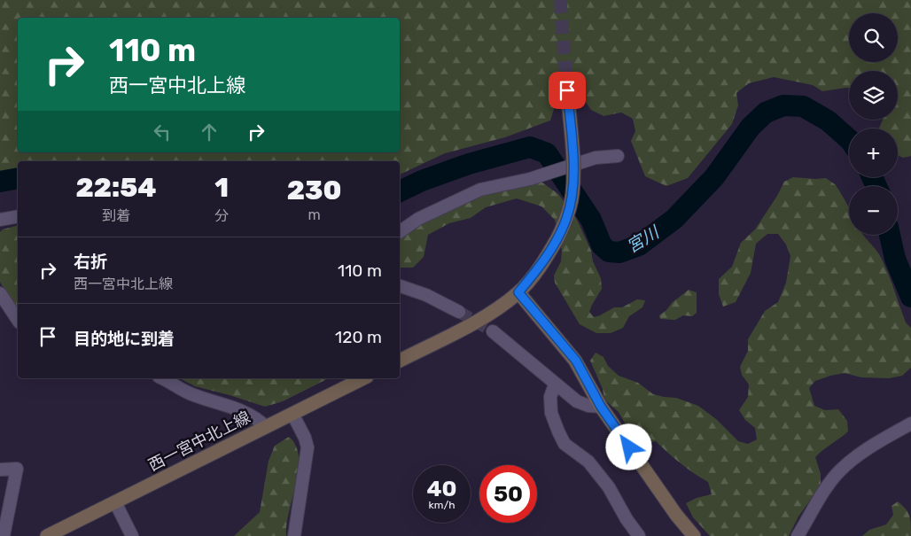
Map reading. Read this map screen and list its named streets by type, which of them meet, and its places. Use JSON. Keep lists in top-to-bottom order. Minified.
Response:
{"streets":{"main road":["西一宮中北上線"]},"water":["宮川"],"page":{"map_buttons":["+","−"],"turn":["110 m","西一宮中北上線"],"eta":["22:54","到着","1","分","230","m"],"list":[{"name":"右折","note":"西一宮中北上線","value":"110 m"},{"name":"目的地に到着","value":"120 m"}],"speed":"40 km/h","limit":"50"}}
